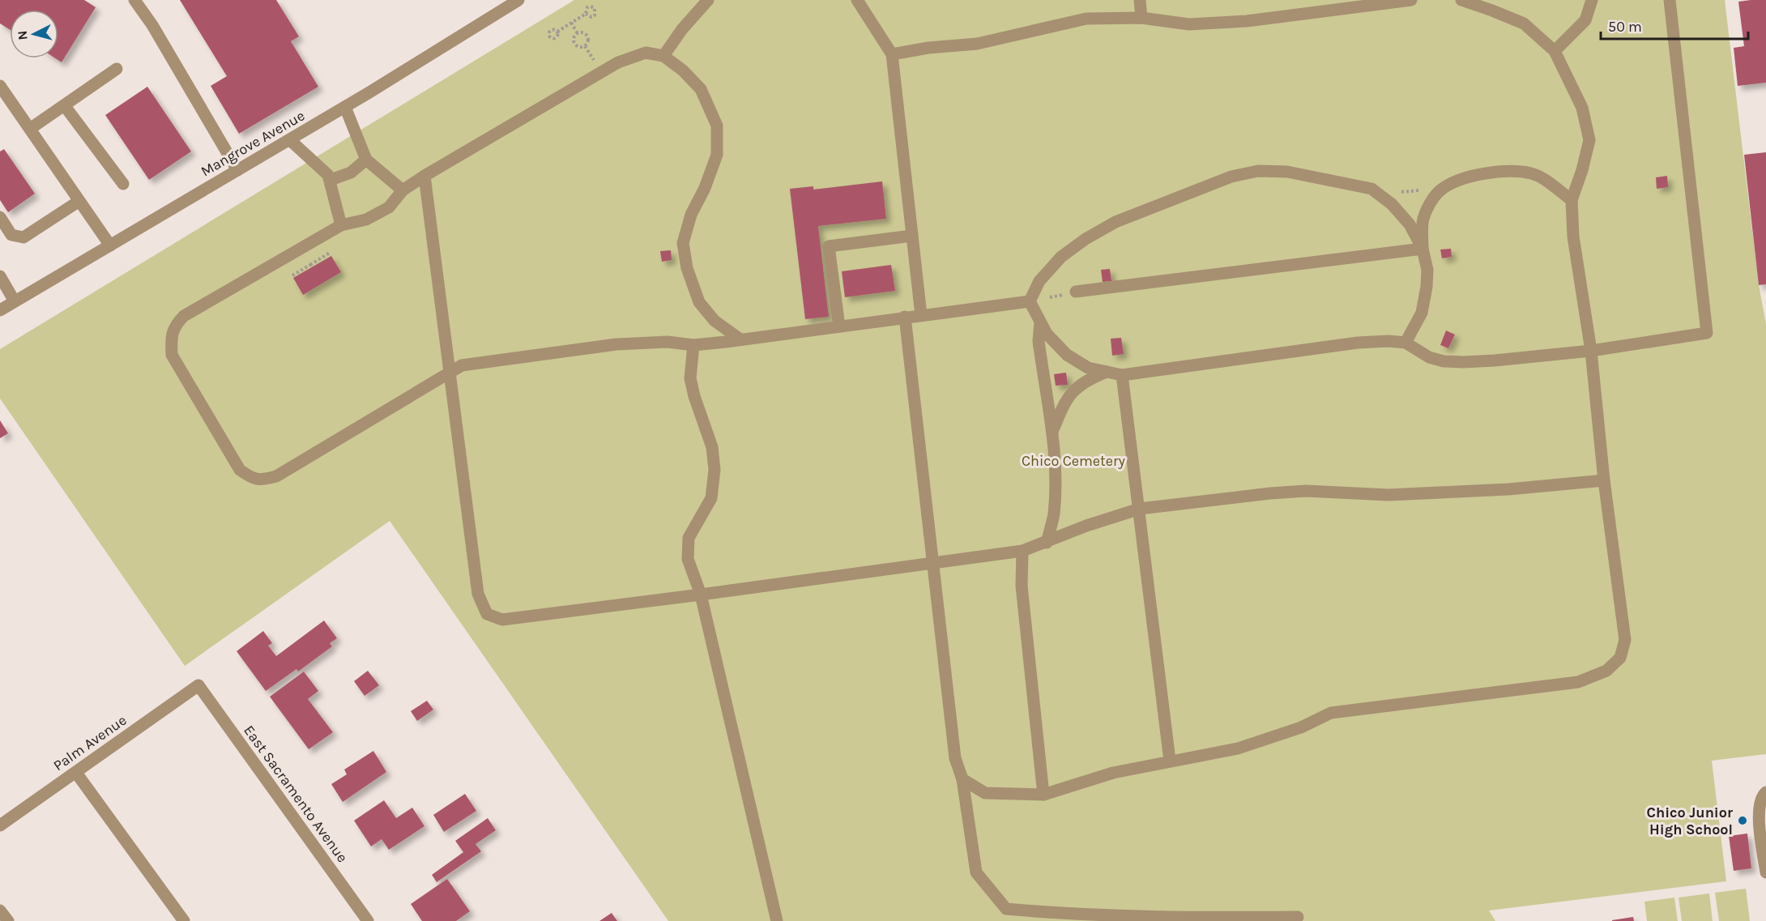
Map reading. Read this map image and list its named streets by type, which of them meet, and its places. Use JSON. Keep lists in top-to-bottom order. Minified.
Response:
{"streets":{"street":["Mangrove Avenue","Palm Avenue","East Sacramento Avenue"]},"crossings":[["Palm Avenue","East Sacramento Avenue"]],"parks":["Chico Cemetery"],"places":["Chico Junior High School"],"scale_bar":"50 m","north":"left"}
